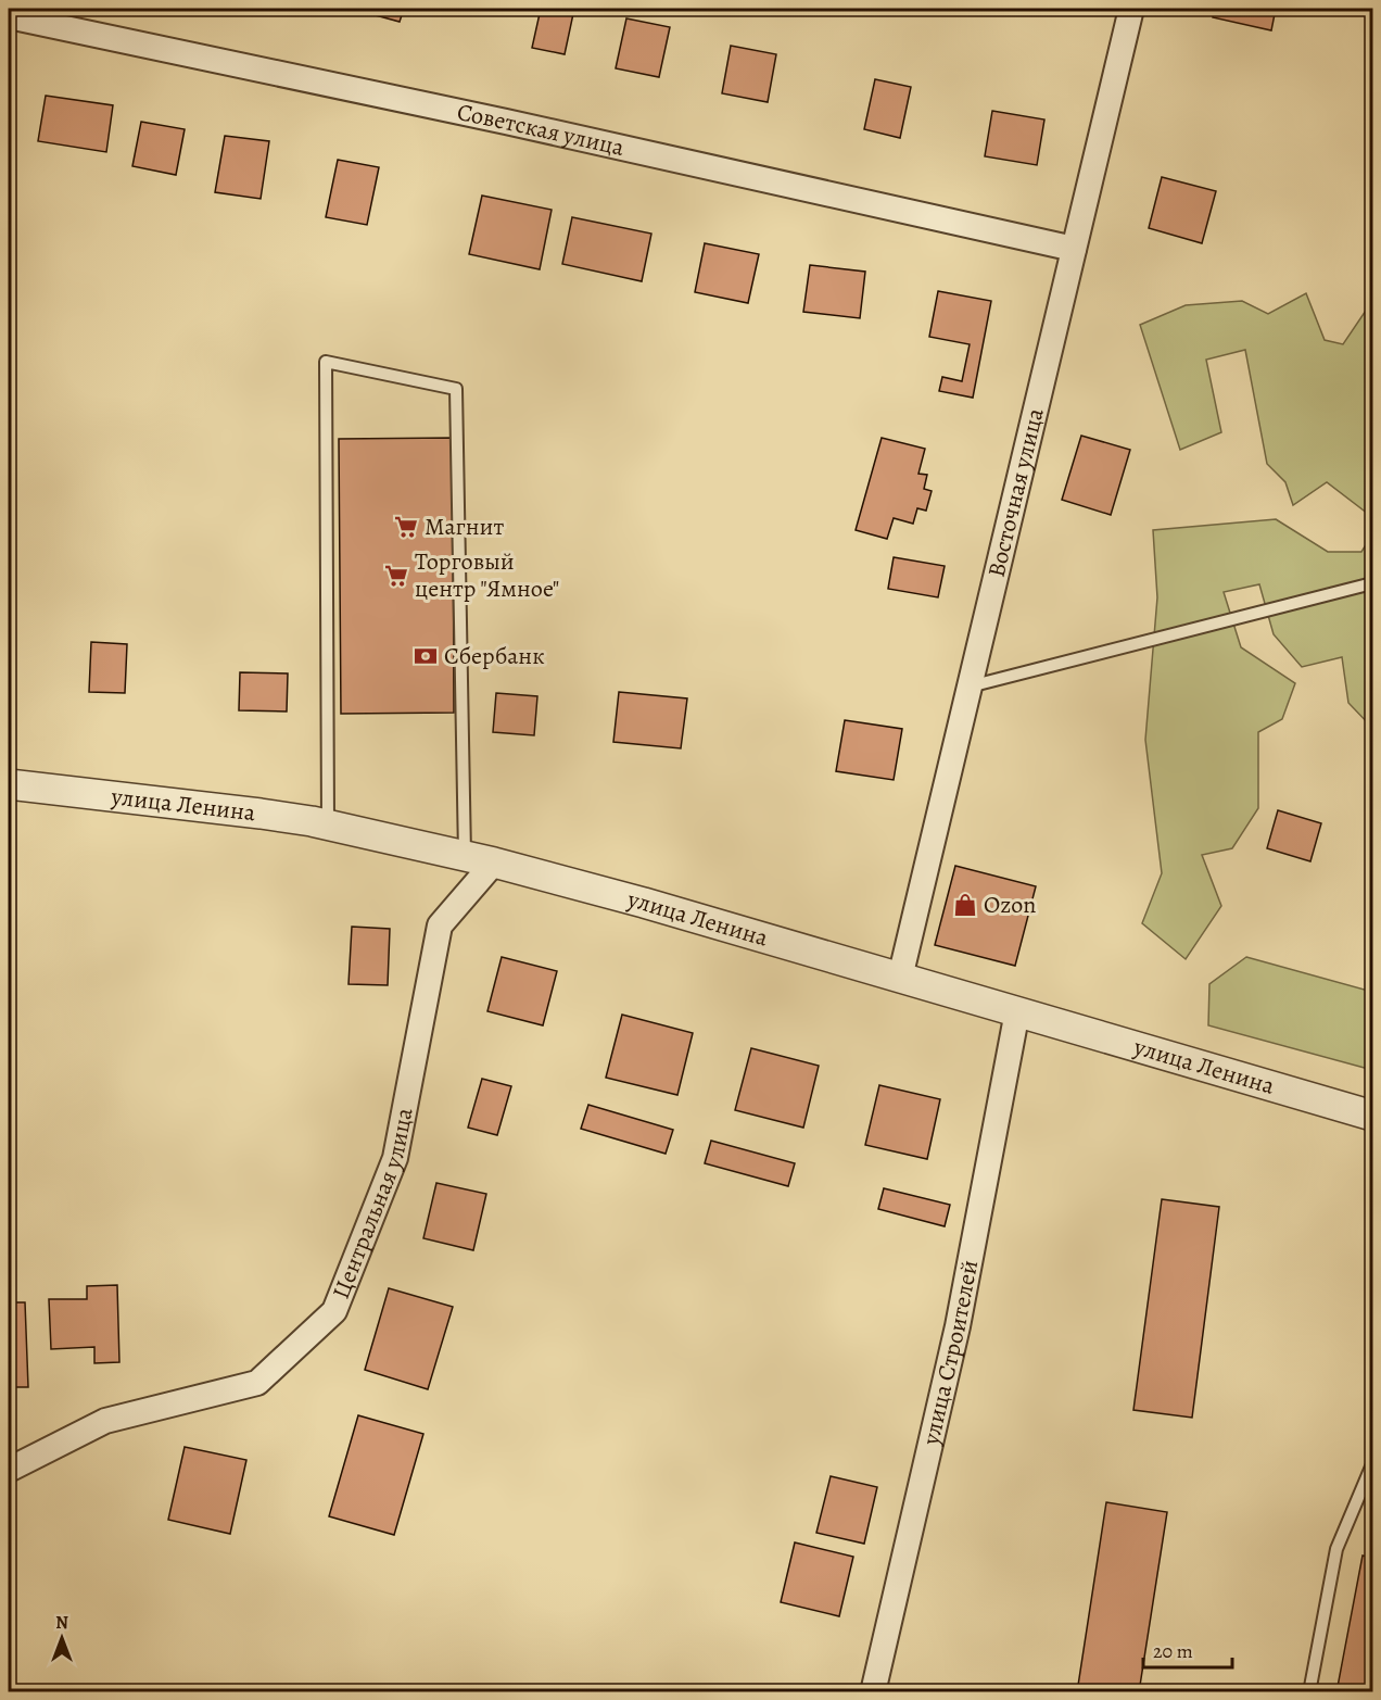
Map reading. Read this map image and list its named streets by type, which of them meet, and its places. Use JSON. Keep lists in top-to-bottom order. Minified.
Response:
{"streets":{"street":["Советская улица","Восточная улица","улица Ленина","Центральная улица","улица Строителей"]},"crossings":[["Советская улица","Восточная улица"],["Восточная улица","улица Ленина"],["улица Ленина","Центральная улица"],["улица Ленина","улица Строителей"]],"places":{"supermarket":["Магнит","Торговый центр \"Ямное\""],"bank":["Сбербанк"],"shop":["Ozon"]},"scale_bar":"20 m","north":"top"}
